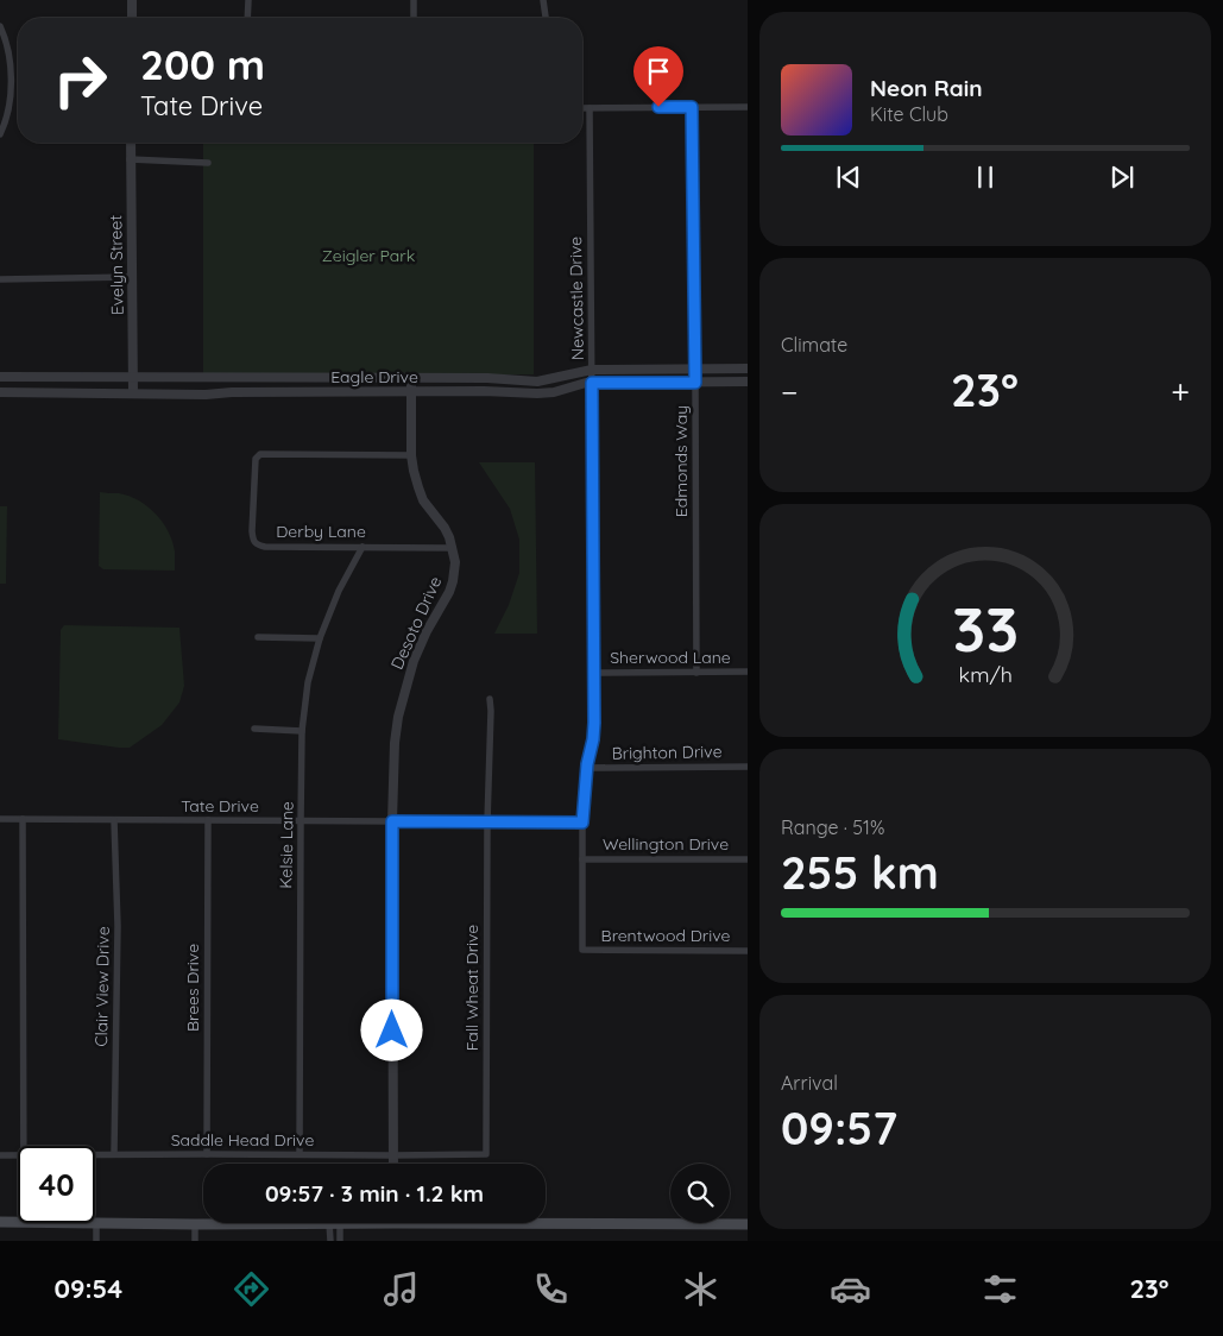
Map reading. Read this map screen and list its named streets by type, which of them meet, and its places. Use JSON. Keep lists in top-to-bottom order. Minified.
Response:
{"streets":{"street":["Evelyn Street","Newcastle Drive","Eagle Drive","Edmonds Way","Derby Lane","Desoto Drive","Sherwood Lane","Brighton Drive","Tate Drive","Wellington Drive","Kelsie Lane","Brentwood Drive","Clair View Drive","Brees Drive","Fall Wheat Drive","Saddle Head Drive"]},"crossings":[["Evelyn Street","Eagle Drive"],["Newcastle Drive","Eagle Drive"],["Newcastle Drive","Sherwood Lane"],["Newcastle Drive","Brighton Drive"],["Newcastle Drive","Tate Drive"],["Newcastle Drive","Wellington Drive"],["Newcastle Drive","Brentwood Drive"],["Eagle Drive","Edmonds Way"],["Eagle Drive","Desoto Drive"],["Edmonds Way","Sherwood Lane"],["Derby Lane","Desoto Drive"],["Derby Lane","Kelsie Lane"],["Desoto Drive","Tate Drive"],["Desoto Drive","Saddle Head Drive"],["Tate Drive","Kelsie Lane"],["Tate Drive","Clair View Drive"],["Tate Drive","Brees Drive"],["Tate Drive","Fall Wheat Drive"],["Kelsie Lane","Saddle Head Drive"],["Clair View Drive","Saddle Head Drive"],["Brees Drive","Saddle Head Drive"],["Fall Wheat Drive","Saddle Head Drive"]],"parks":["Zeigler Park"],"page":{"turn":["200 m","Tate Drive"],"song":["Neon Rain","Kite Club"],"tile":["Climate",["Range · 51%","255 km"],["Arrival","09:57"]],"heat":["−","23°","+"],"limit":"40","trip":"09:57 · 3 min · 1.2 km","tabs":["09:54","23°"],"gauge":["33","km/h"]}}
